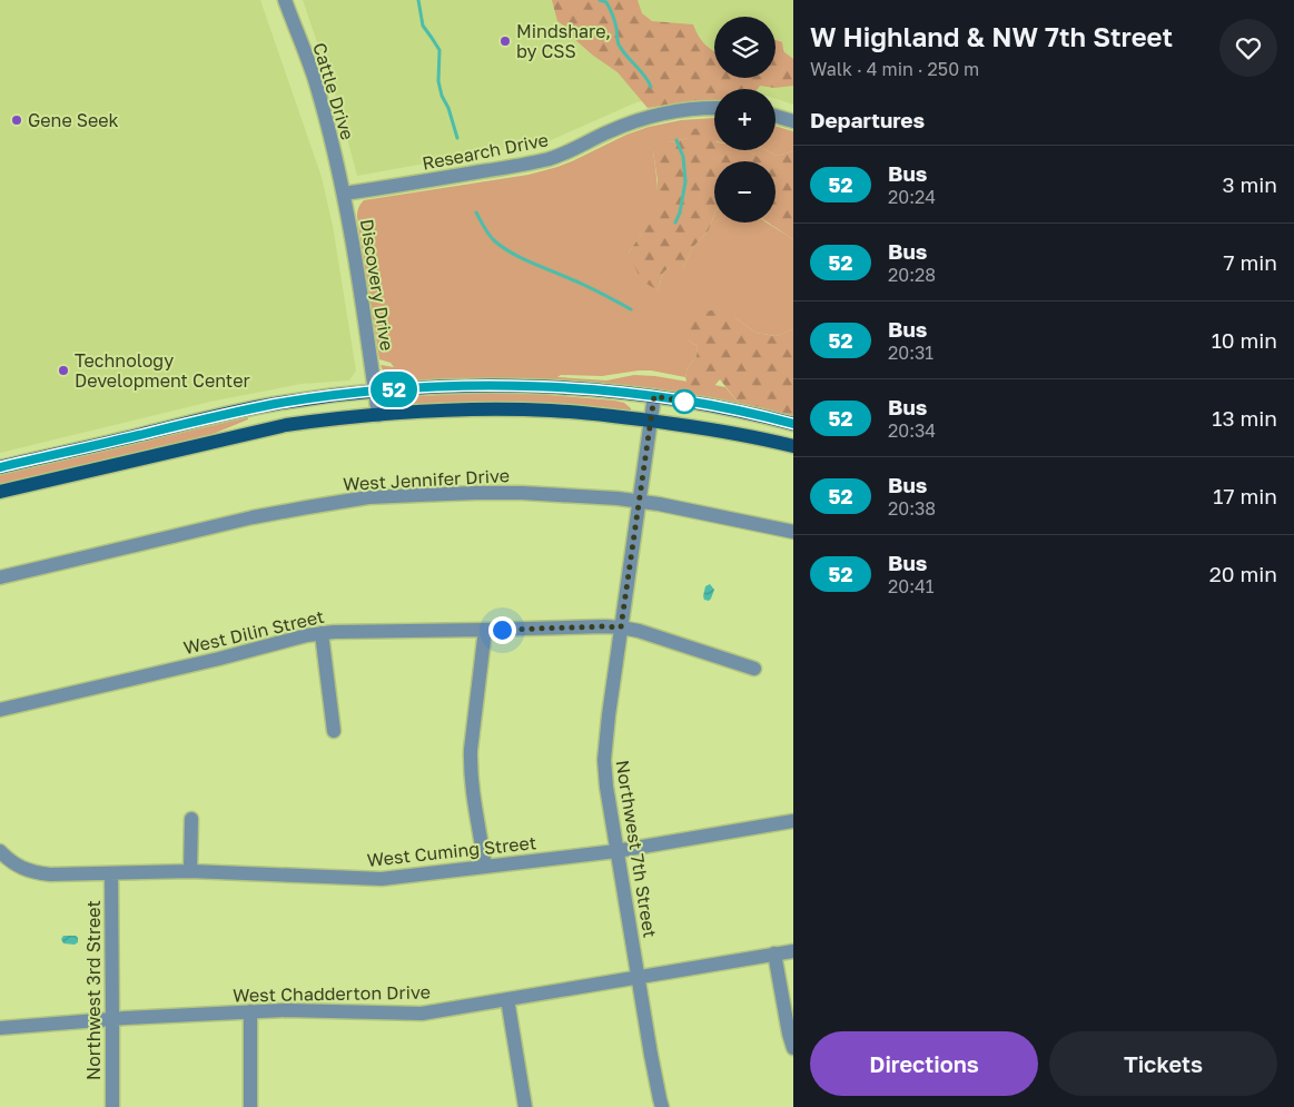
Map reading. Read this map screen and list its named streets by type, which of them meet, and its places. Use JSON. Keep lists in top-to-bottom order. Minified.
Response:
{"streets":{"street":["Cattle Drive","Research Drive","Discovery Drive","West Jennifer Drive","West Dilin Street","Northwest 7th Street","West Cuming Street","Northwest 3rd Street","West Chadderton Drive"]},"crossings":[["Cattle Drive","Research Drive"],["Cattle Drive","Discovery Drive"],["Research Drive","Discovery Drive"],["West Jennifer Drive","Northwest 7th Street"],["West Dilin Street","Northwest 7th Street"],["Northwest 7th Street","West Cuming Street"],["Northwest 7th Street","West Chadderton Drive"],["West Cuming Street","Northwest 3rd Street"],["Northwest 3rd Street","West Chadderton Drive"]],"places":["Mindshare, by CSS","Gene Seek","Technology Development Center"],"lines":["bus line 52"],"page":{"on_map":"52","heading":[["W Highland & NW 7th Street","Walk · 4 min · 250 m"],"Departures"],"map_buttons":["+","−"],"list":[{"mark":"52","name":"Bus","note":"20:24","value":"3 min"},{"mark":"52","name":"Bus","note":"20:28","value":"7 min"},{"mark":"52","name":"Bus","note":"20:31","value":"10 min"},{"mark":"52","name":"Bus","note":"20:34","value":"13 min"},{"mark":"52","name":"Bus","note":"20:38","value":"17 min"},{"mark":"52","name":"Bus","note":"20:41","value":"20 min"}],"buttons":["Directions","Tickets"]}}
